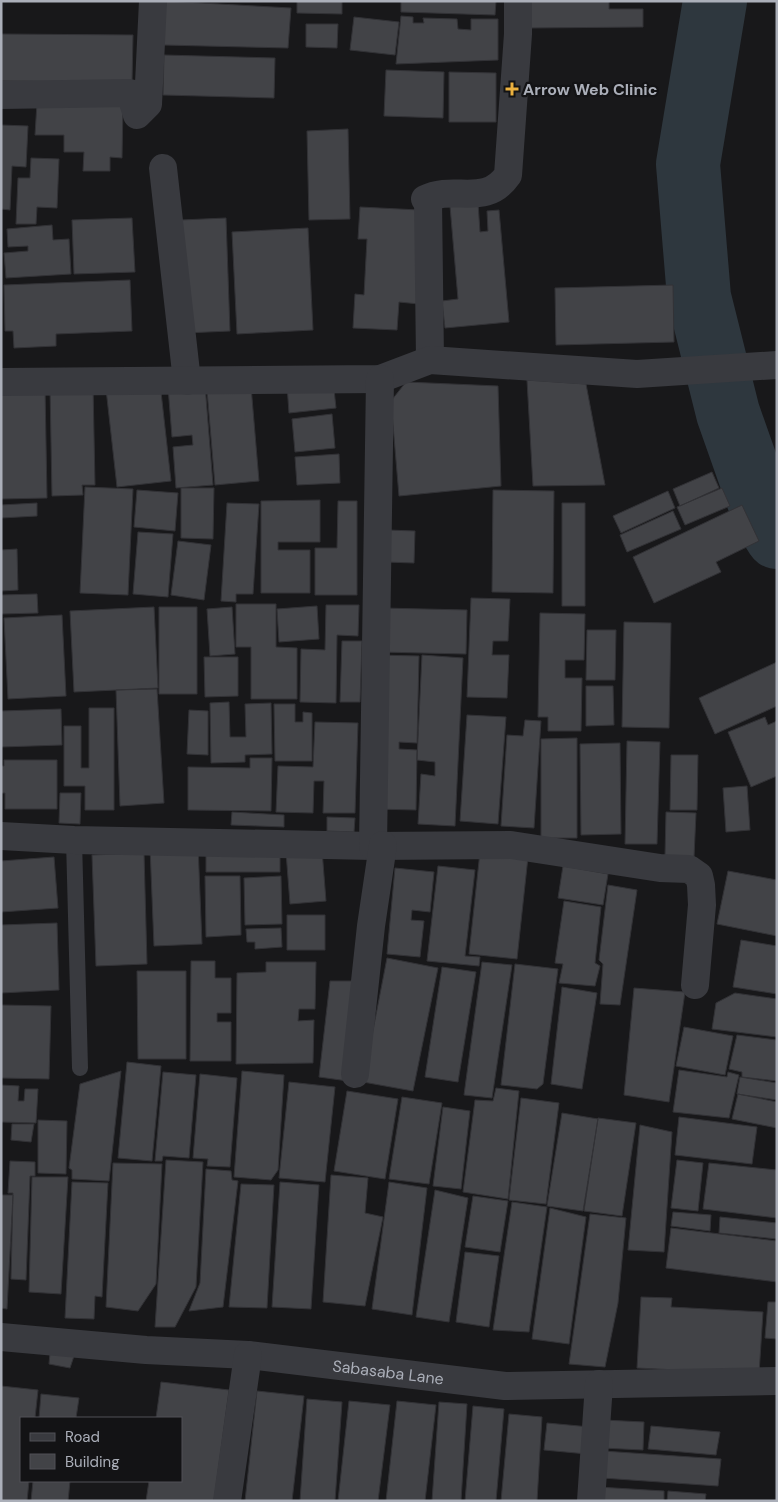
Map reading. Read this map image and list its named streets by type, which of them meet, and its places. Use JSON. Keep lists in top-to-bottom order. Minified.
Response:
{"streets":{"street":["Sabasaba Lane"]},"places":{"health":["Arrow Web Clinic"]},"legend":["Road","Building"]}
